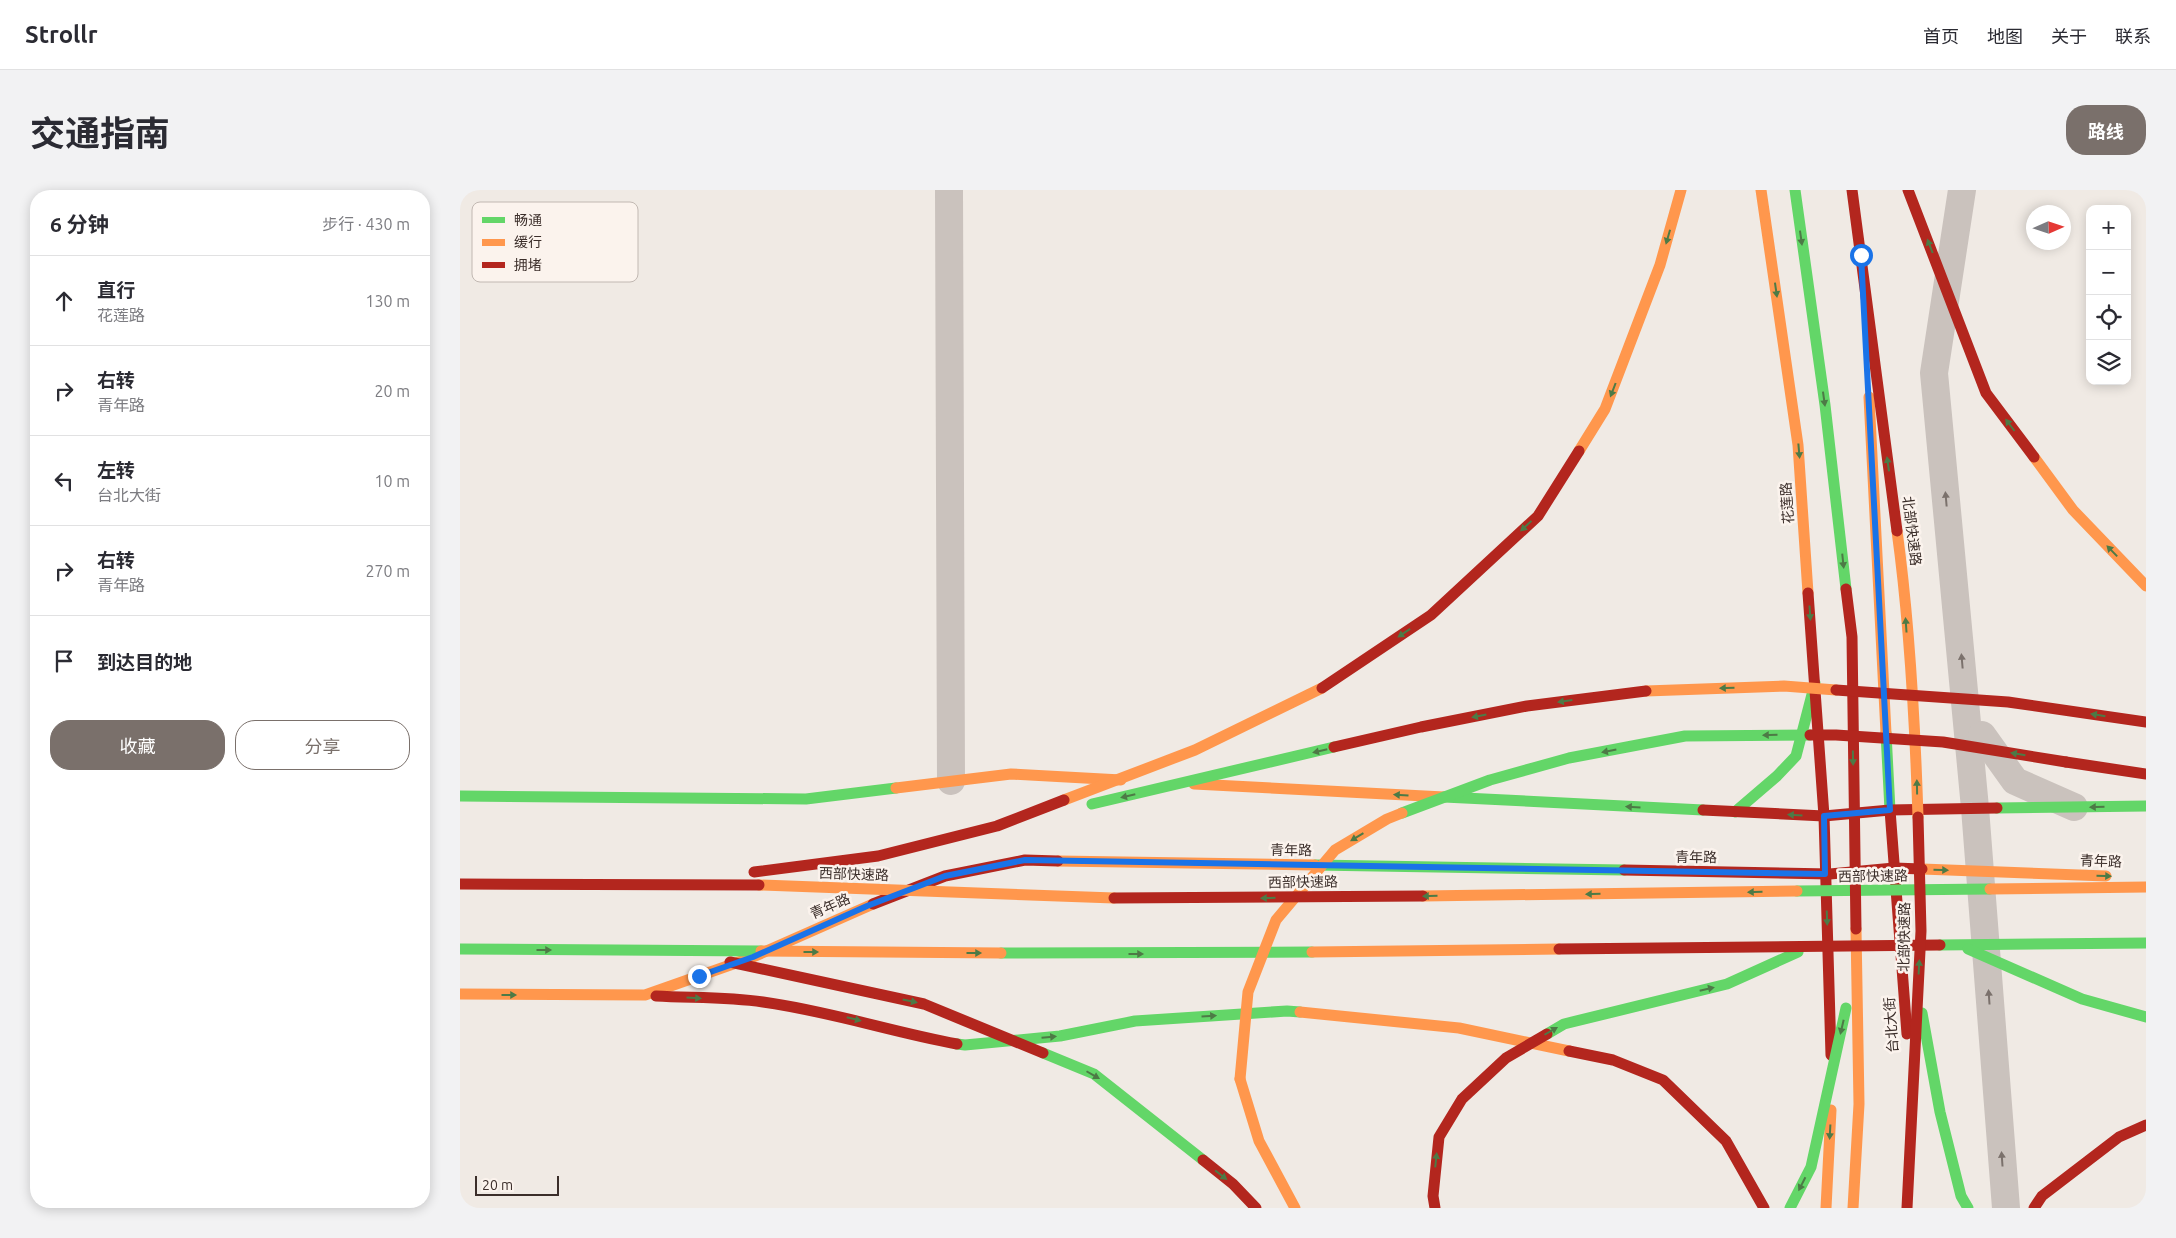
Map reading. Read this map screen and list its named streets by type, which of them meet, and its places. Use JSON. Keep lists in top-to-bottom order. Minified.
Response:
{"streets":{"main road":["花莲路","北部快速路","青年路","西部快速路","台北大街"]},"crossings":[["青年路","台北大街"]],"legend":["畅通","缓行","拥堵"],"scale_bar":"20 m","north":"right","page":{"header":"Strollr","nav":["首页","地图","关于","联系"],"title":"交通指南","buttons":["路线",["收藏","分享"]],"heading":["6 分钟","步行 · 430 m"],"map_buttons":["+","−"],"list":[["直行","花莲路","130 m"],["右转","青年路","20 m"],["左转","台北大街","10 m"],["右转","青年路","270 m"],"到达目的地"],"scale":"20 m"}}
